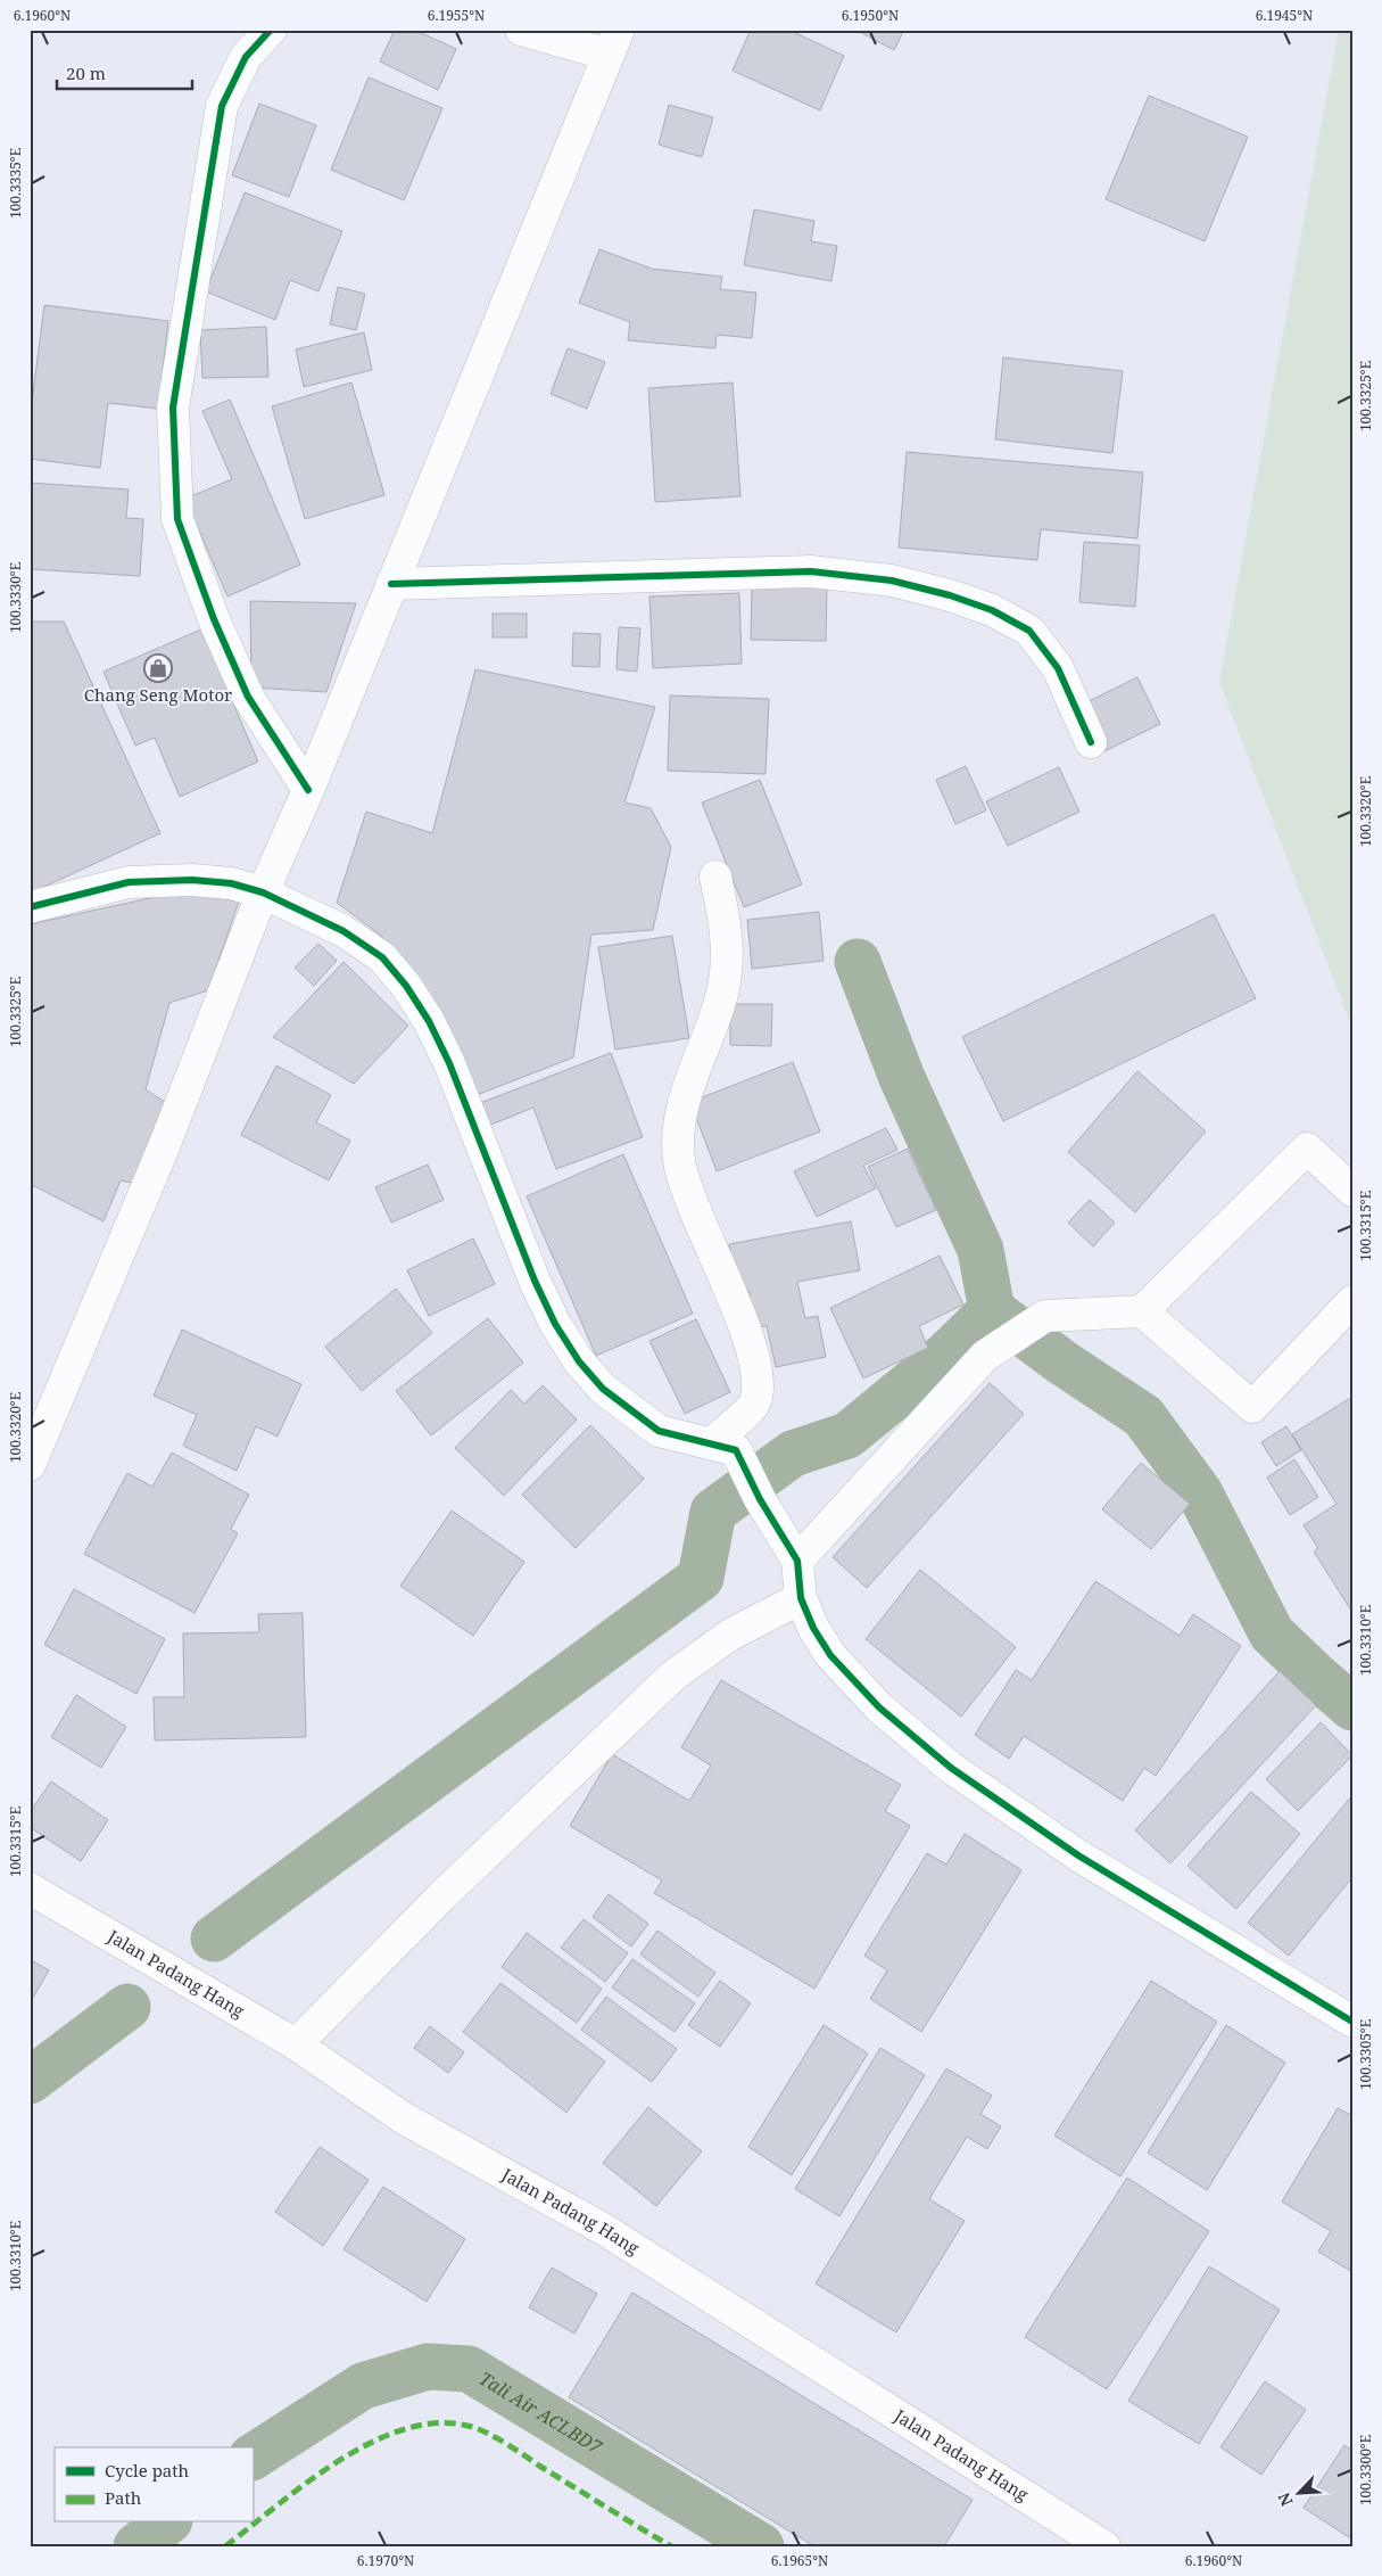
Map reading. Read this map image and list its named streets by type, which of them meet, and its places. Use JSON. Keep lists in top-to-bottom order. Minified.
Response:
{"streets":{"street":["Jalan Padang Hang"]},"water":["Tali Air ACLBD7"],"places":{"shop":["Chang Seng Motor"]},"legend":["Cycle path","Path"],"scale_bar":"20 m","north":"bottom left","coordinates":["6.1960°N","6.1955°N","6.1950°N","6.1945°N","100.3335°E","100.3325°E","100.3330°E","100.3320°E","100.3315°E","100.3310°E","100.3305°E","100.3300°E","6.1970°N","6.1965°N"]}
